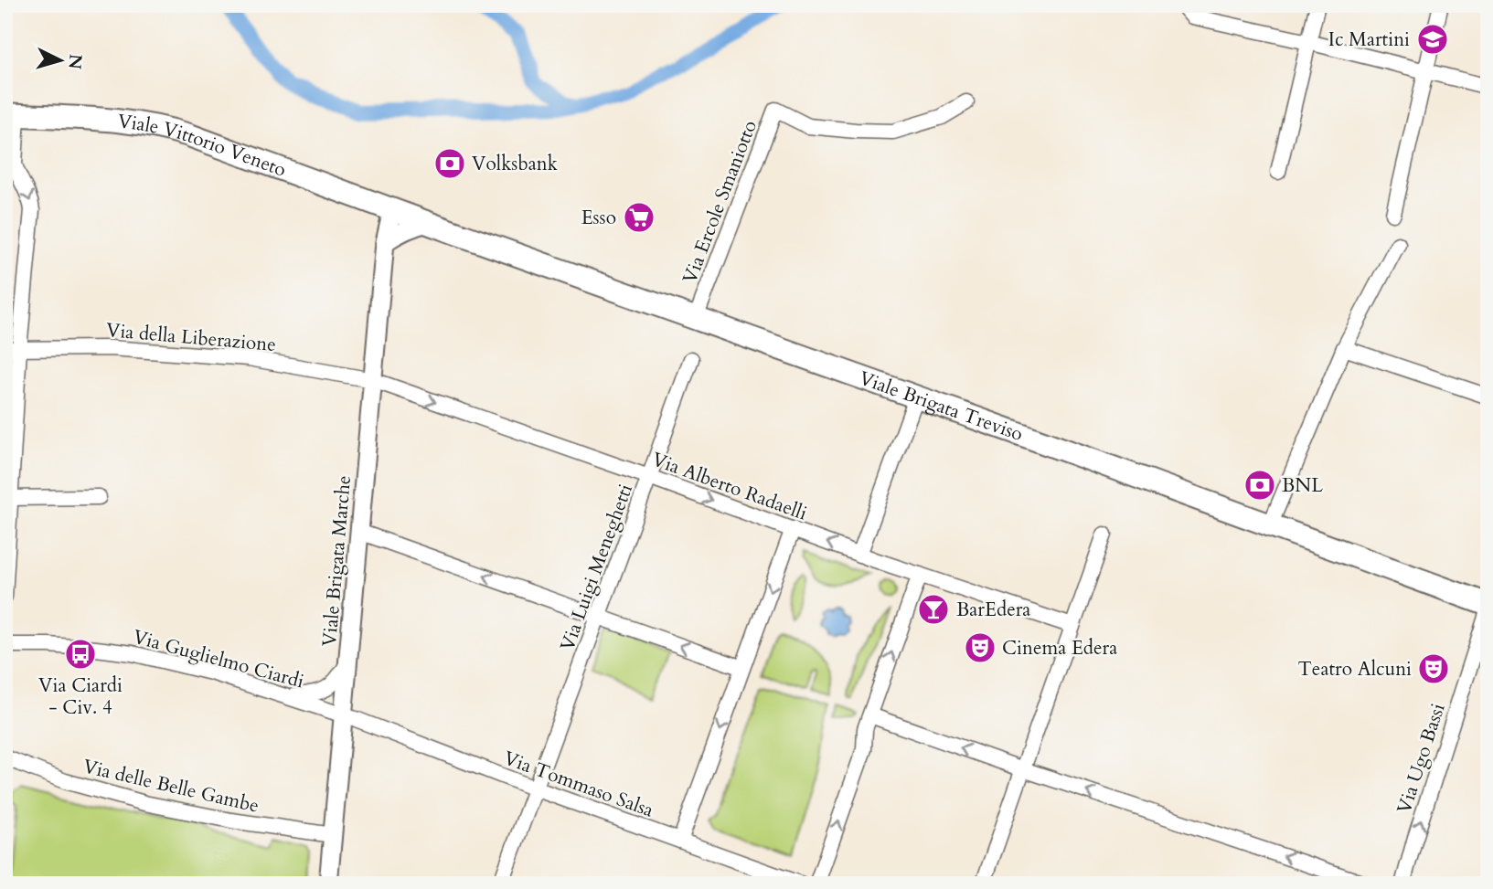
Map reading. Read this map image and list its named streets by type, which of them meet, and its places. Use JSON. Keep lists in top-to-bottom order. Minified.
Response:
{"streets":{"main road":["Viale Vittorio Veneto","Viale Brigata Treviso"],"street":["Via Ercole Smaniotto","Via della Liberazione","Via Alberto Radaelli","Viale Brigata Marche","Via Luigi Meneghetti","Via Guglielmo Ciardi","Via Ugo Bassi","Via Tommaso Salsa","Via delle Belle Gambe"]},"crossings":[["Viale Vittorio Veneto","Viale Brigata Treviso"],["Viale Vittorio Veneto","Viale Brigata Marche"],["Via Ercole Smaniotto","Viale Brigata Treviso"],["Via della Liberazione","Via Alberto Radaelli"],["Via della Liberazione","Viale Brigata Marche"],["Viale Brigata Treviso","Viale Brigata Marche"],["Viale Brigata Treviso","Via Ugo Bassi"],["Via Alberto Radaelli","Viale Brigata Marche"],["Via Alberto Radaelli","Via Luigi Meneghetti"],["Viale Brigata Marche","Via Guglielmo Ciardi"],["Viale Brigata Marche","Via Tommaso Salsa"],["Viale Brigata Marche","Via delle Belle Gambe"],["Via Luigi Meneghetti","Via Tommaso Salsa"],["Via Guglielmo Ciardi","Via Tommaso Salsa"]],"one_way":["Via Ugo Bassi"],"places":{"school or university":["Ic Martini"],"bank":["Volksbank","BNL"],"supermarket":["Esso"],"bar":["BarEdera"],"theatre":["Cinema Edera","Teatro Alcuni"],"bus stop":["Via Ciardi - Civ. 4"]},"north":"right"}
